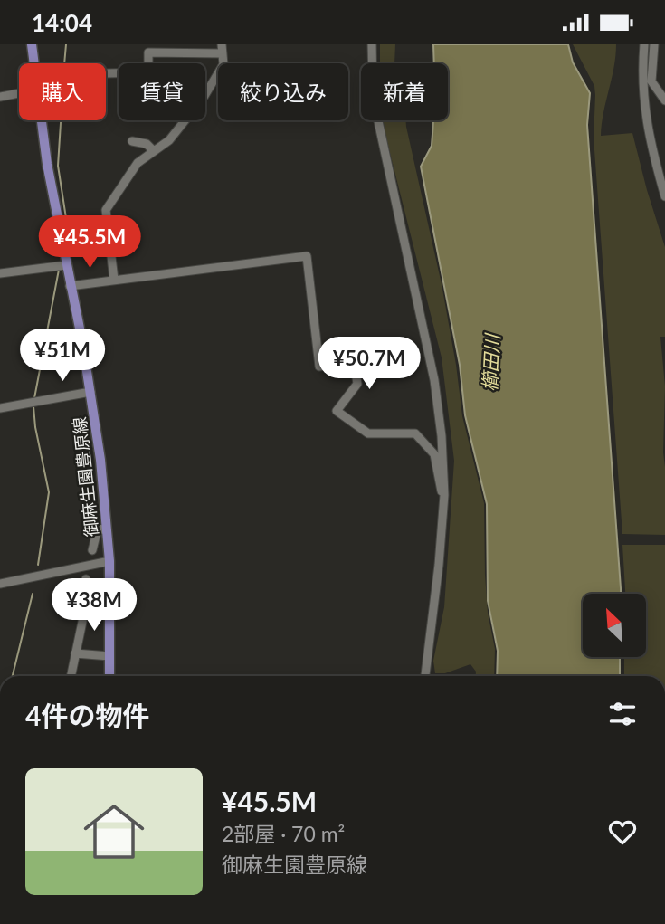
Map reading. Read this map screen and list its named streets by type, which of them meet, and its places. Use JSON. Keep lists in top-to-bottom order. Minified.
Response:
{"streets":{"main road":["御麻生園豊原線"]},"water":["櫛田川"],"north":"top left","page":{"status":"14:04","chip":["購入","賃貸","絞り込み","新着"],"price":["¥45.5M","¥51M","¥50.7M","¥38M"],"heading":"4件の物件","list":[{"name":"¥45.5M","note":"2部屋 · 70 m² · 御麻生園豊原線"}]}}
